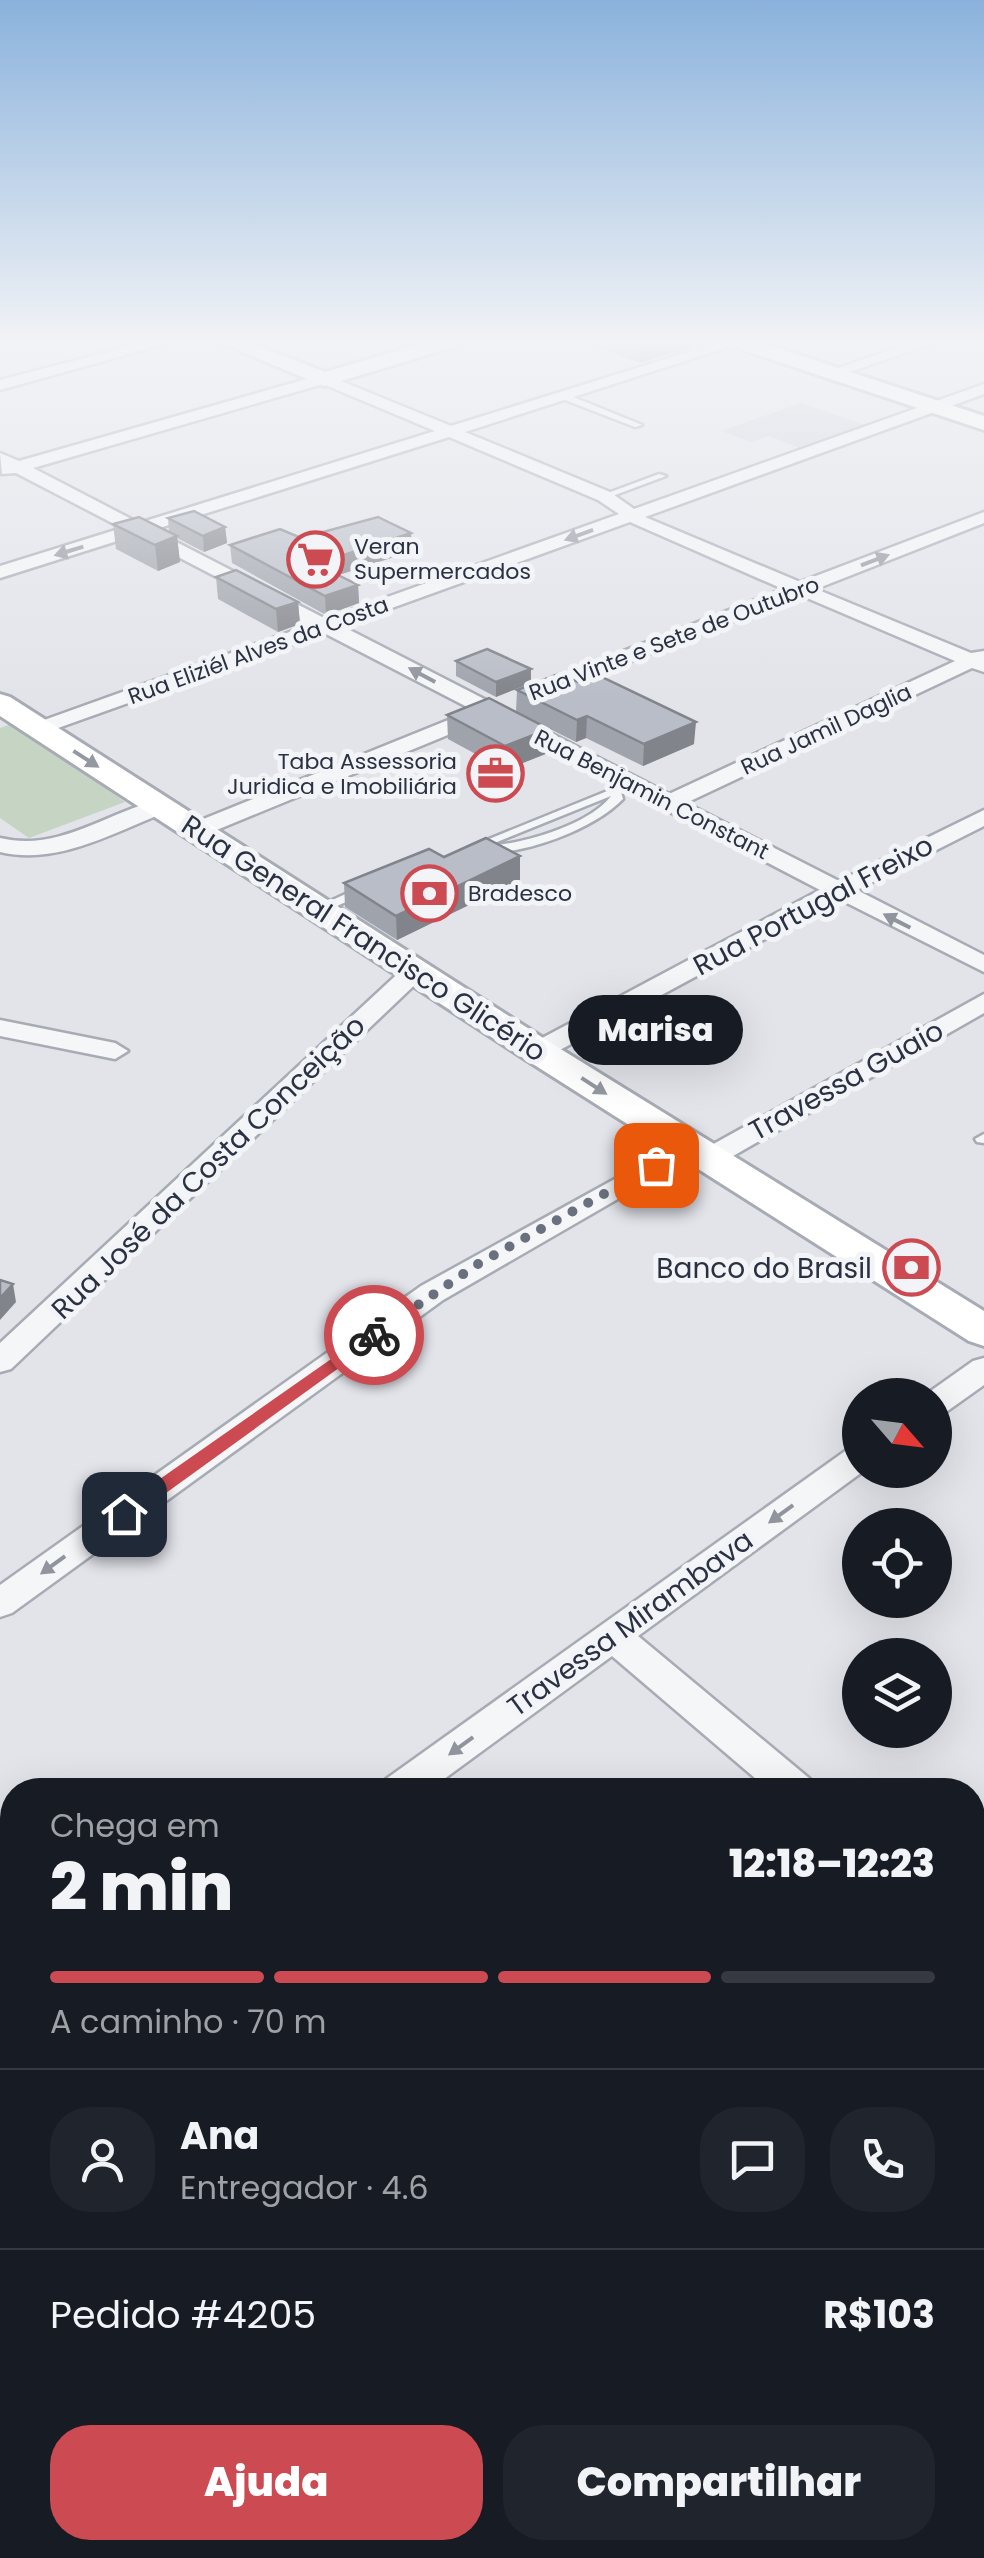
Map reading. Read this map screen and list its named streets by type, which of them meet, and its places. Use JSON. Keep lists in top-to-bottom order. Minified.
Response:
{"streets":{"main road":["Rua General Francisco Glicério"],"street":["Rua Vinte e Sete de Outubro","Rua Eliziél Alves da Costa","Rua Jamil Daglia","Rua Benjamin Constant","Rua Portugal Freixo","Travessa Guaio","Rua José da Costa Conceição","Travessa Mirambava"]},"crossings":[["Rua Vinte e Sete de Outubro","Rua Benjamin Constant"],["Rua Vinte e Sete de Outubro","Rua General Francisco Glicério"],["Rua Eliziél Alves da Costa","Rua Benjamin Constant"],["Rua Eliziél Alves da Costa","Rua General Francisco Glicério"],["Rua Jamil Daglia","Rua Benjamin Constant"],["Rua Benjamin Constant","Rua Portugal Freixo"],["Rua Portugal Freixo","Rua General Francisco Glicério"],["Rua General Francisco Glicério","Travessa Guaio"],["Rua General Francisco Glicério","Rua José da Costa Conceição"]],"one_way":["Rua Eliziél Alves da Costa","Travessa Guaio","Travessa Mirambava"],"places":{"supermarket":["Veran Supermercados"],"office":["Taba Assessoria Juridica e Imobiliária"],"bank":["Bradesco","Banco do Brasil"],"other":["Marisa"]},"north":"bottom right","page":{"bubble":"Marisa","heading":["2 min","Chega em","12:18–12:23"],"panel":["Ana","Entregador · 4.6","Pedido #4205","R$103"],"bar":"A caminho · 70 m","buttons":["Ajuda","Compartilhar"]}}
